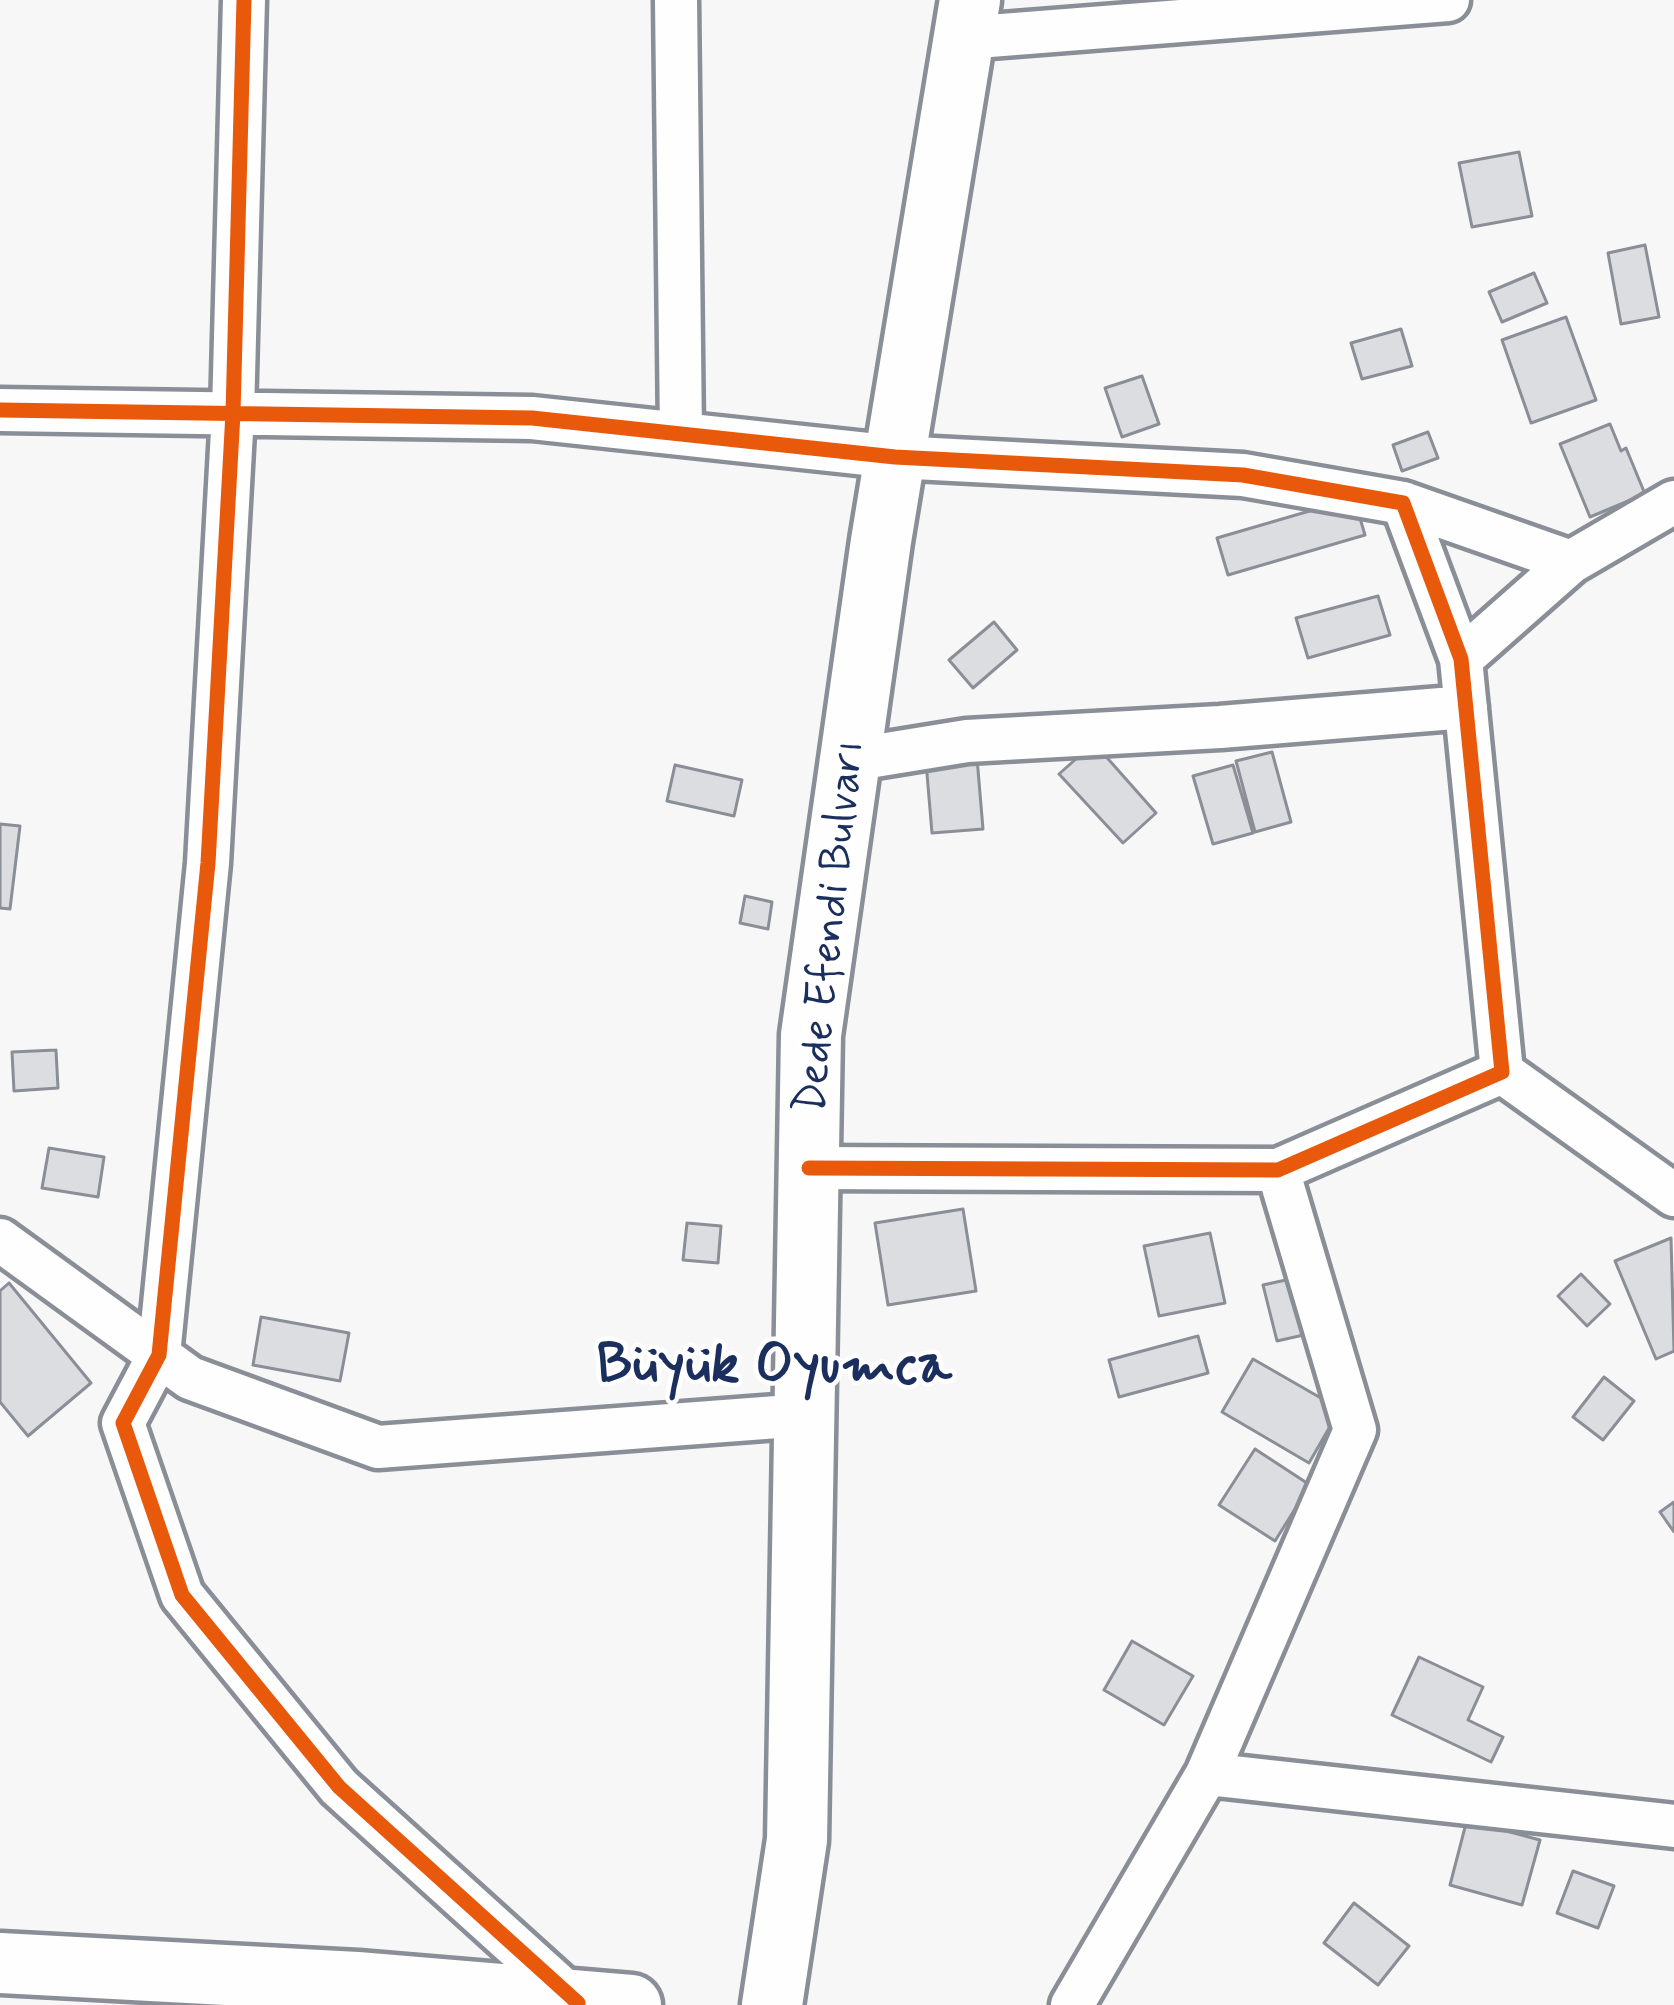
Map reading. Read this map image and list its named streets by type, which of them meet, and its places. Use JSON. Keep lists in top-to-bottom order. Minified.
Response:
{"streets":{"street":["Dede Efendi Bulvarı"]},"districts":["Büyük Oyumca"]}
